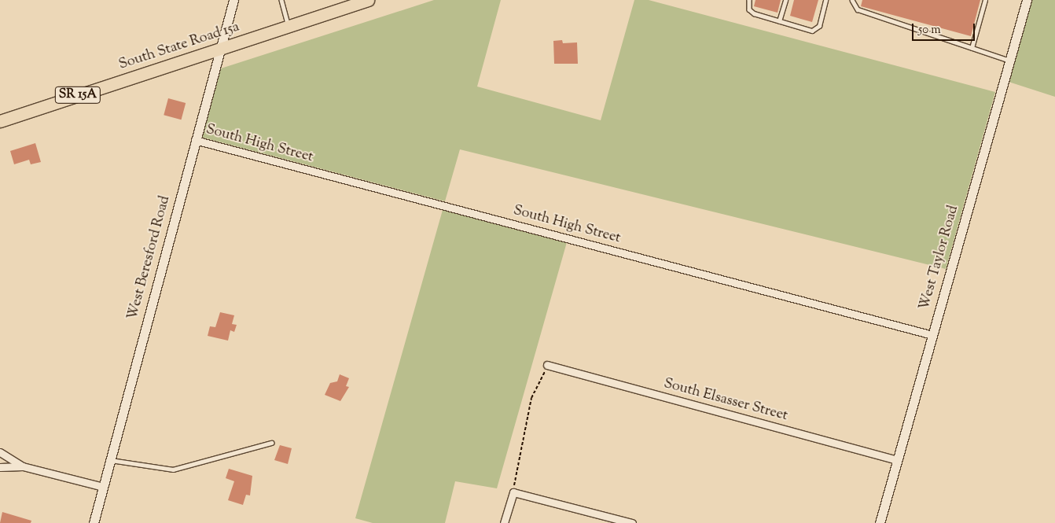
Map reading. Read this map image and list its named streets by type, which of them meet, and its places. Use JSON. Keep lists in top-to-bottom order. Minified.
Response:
{"streets":{"highway":["South State Road 15a","SR 15A"],"street":["South High Street","West Beresford Road","West Taylor Road","South Elsasser Street"]},"crossings":[["South State Road 15a","West Beresford Road"],["South High Street","West Beresford Road"],["South High Street","West Taylor Road"],["West Taylor Road","South Elsasser Street"]],"scale_bar":"50 m"}
